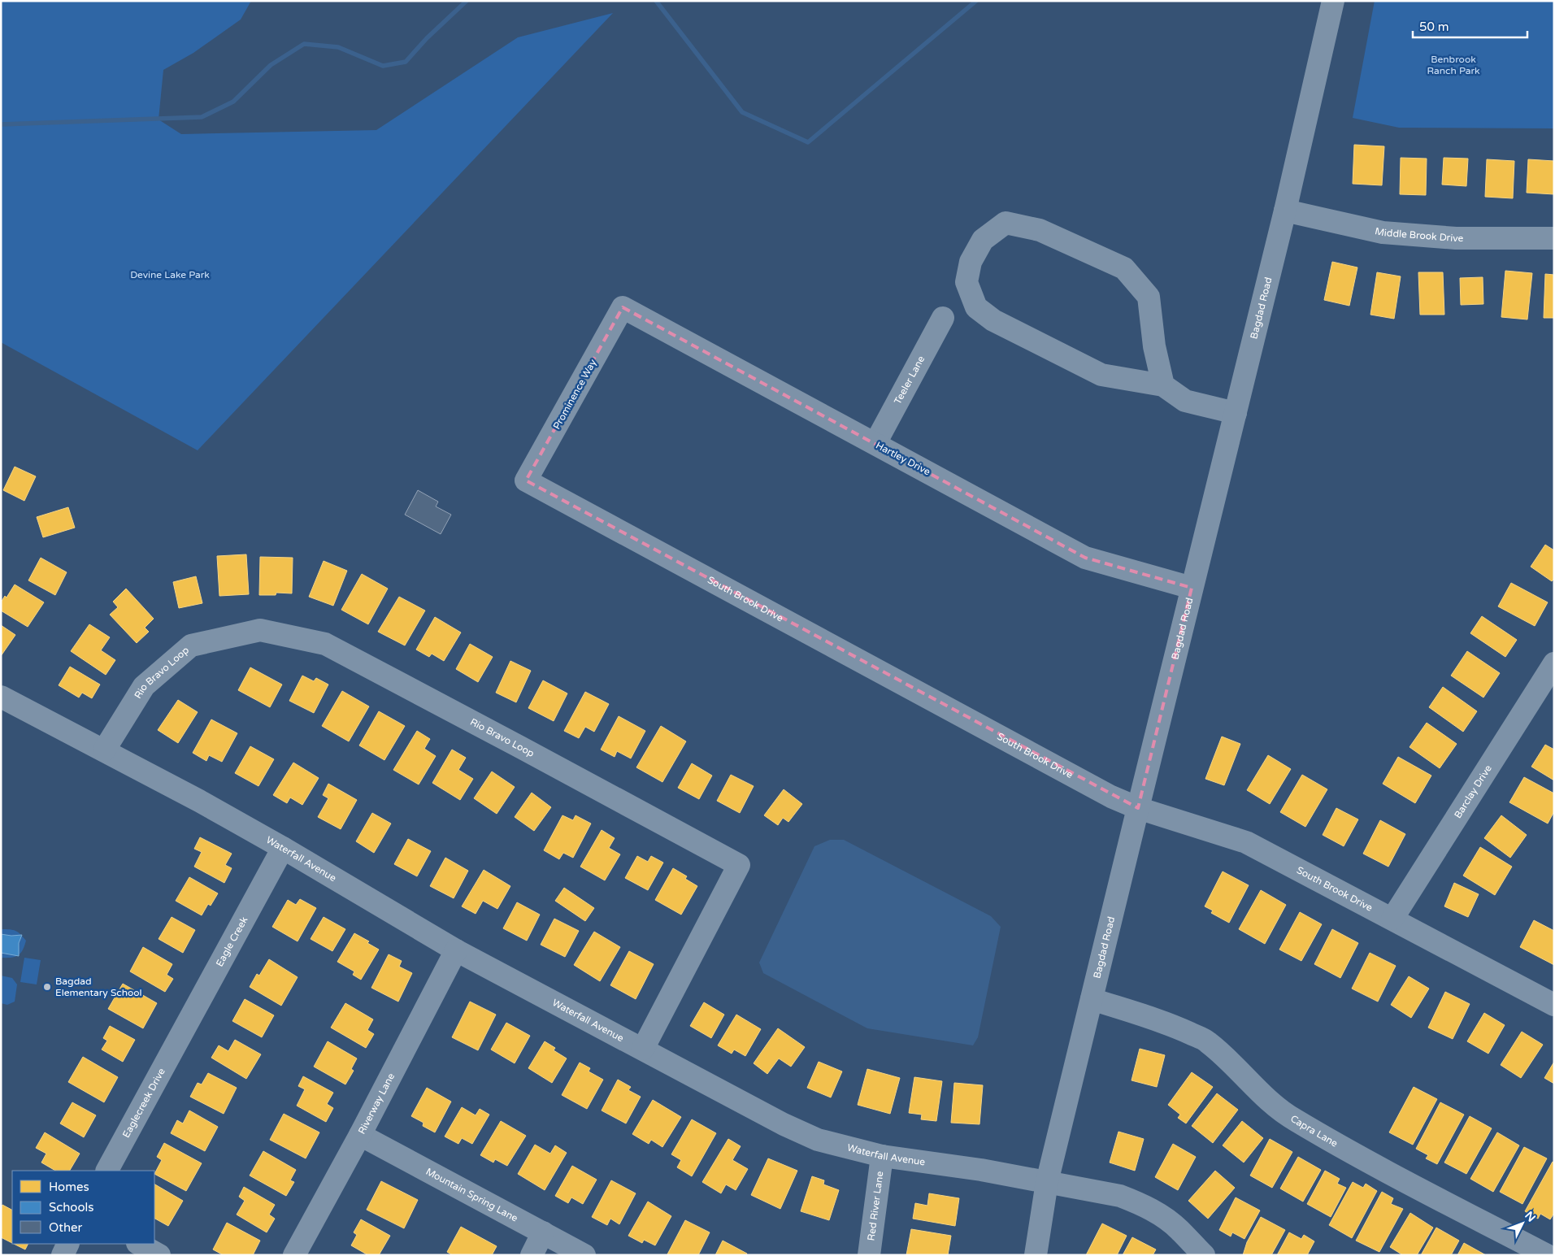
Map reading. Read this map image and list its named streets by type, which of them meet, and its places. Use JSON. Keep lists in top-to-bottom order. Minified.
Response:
{"streets":{"street":["Middle Brook Drive","Bagdad Road","Teeler Lane","Prominence Way","Hartley Drive","South Brook Drive","Rio Bravo Loop","Barclay Drive","Waterfall Avenue","Eagle Creek","Eaglecreek Drive","Riverway Lane","Capra Lane","Mountain Spring Lane","Red River Lane"]},"crossings":[["Middle Brook Drive","Bagdad Road"],["Bagdad Road","Hartley Drive"],["Bagdad Road","South Brook Drive"],["Bagdad Road","Waterfall Avenue"],["Bagdad Road","Capra Lane"],["Teeler Lane","Hartley Drive"],["Prominence Way","Hartley Drive"],["Prominence Way","South Brook Drive"],["South Brook Drive","Barclay Drive"],["Rio Bravo Loop","Waterfall Avenue"],["Waterfall Avenue","Eagle Creek"],["Waterfall Avenue","Riverway Lane"],["Waterfall Avenue","Red River Lane"],["Eagle Creek","Eaglecreek Drive"],["Riverway Lane","Mountain Spring Lane"]],"parks":["Benbrook Ranch Park","Devine Lake Park"],"places":["Bagdad Elementary School"],"legend":["Homes","Schools","Other"],"scale_bar":"50 m","north":"top right"}
